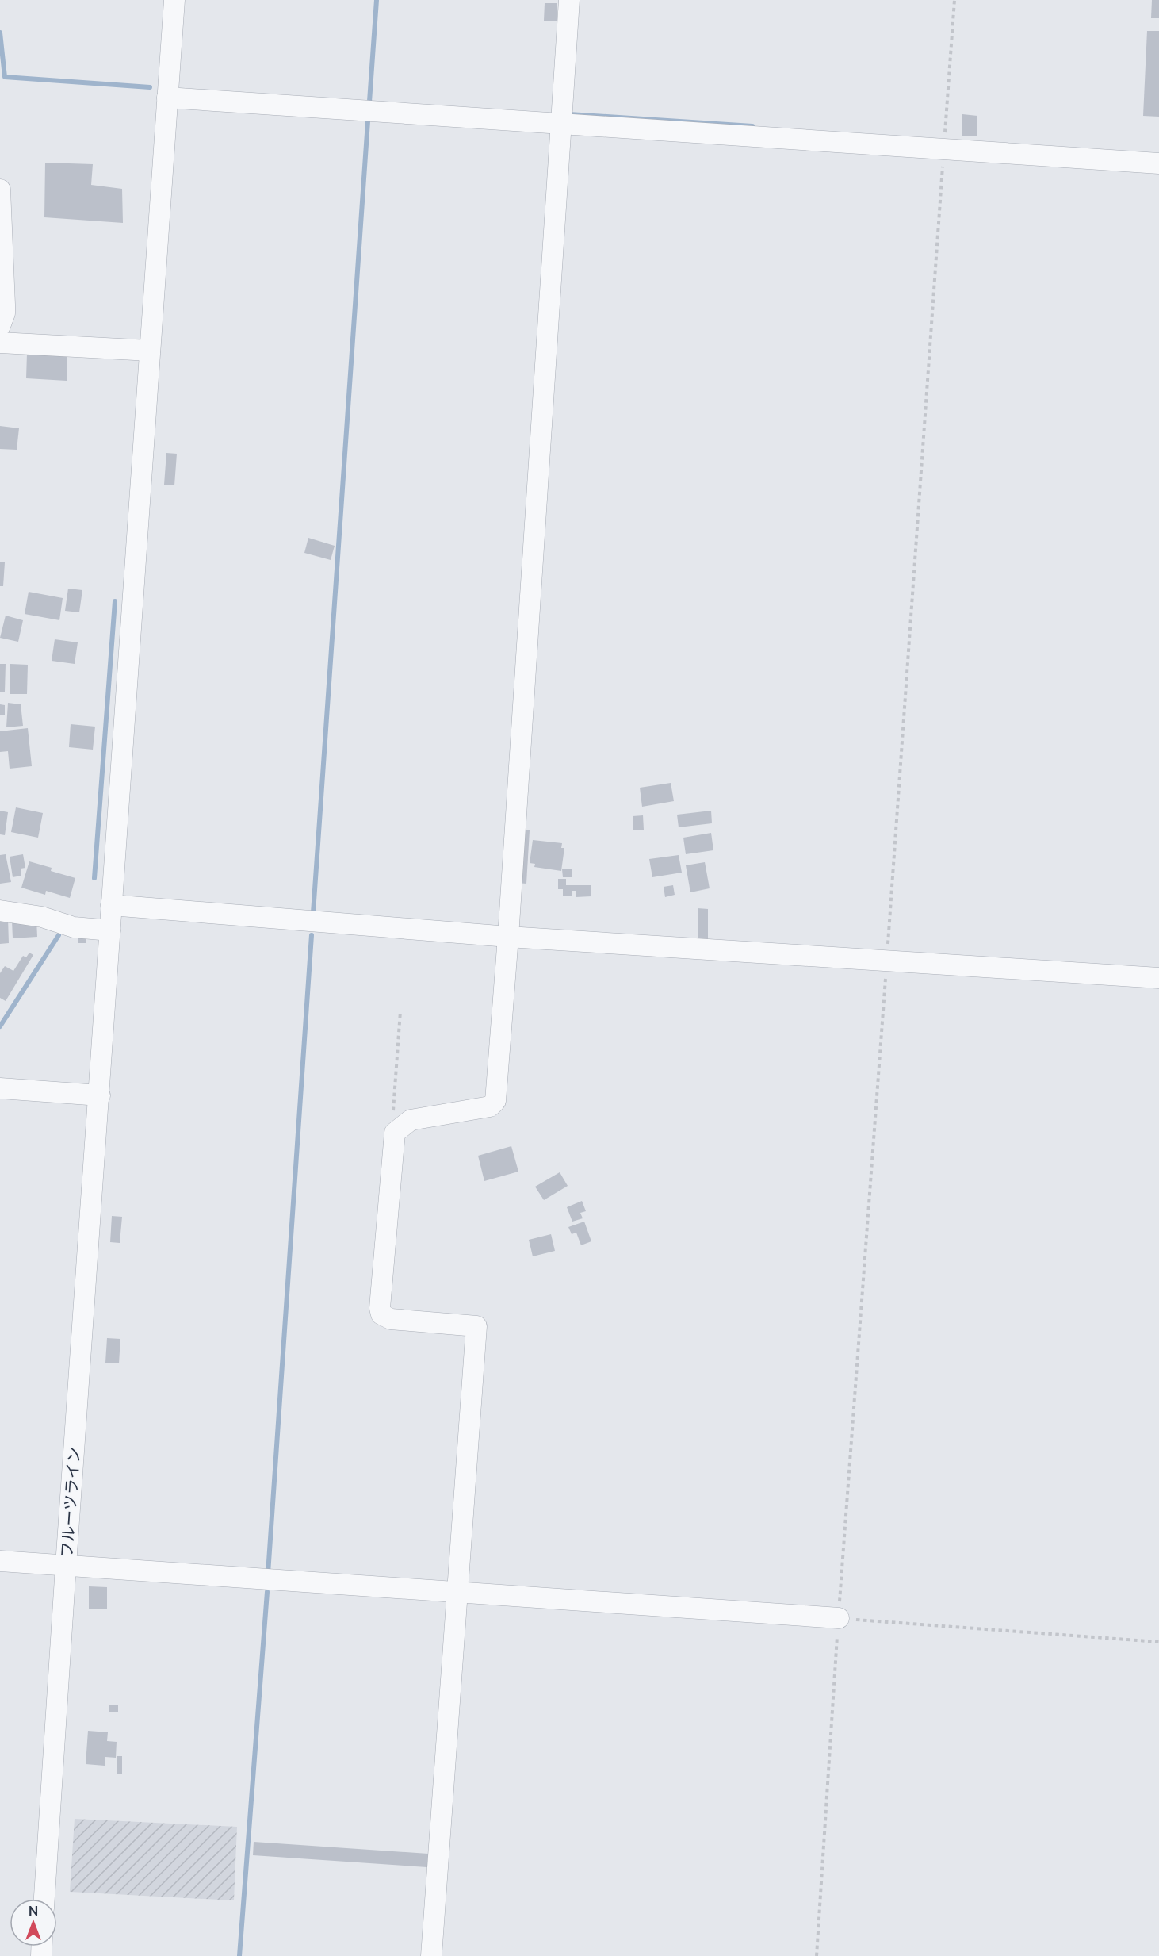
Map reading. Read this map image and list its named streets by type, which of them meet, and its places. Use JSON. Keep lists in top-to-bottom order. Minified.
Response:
{"streets":{"street":["フルーツライン"]},"north":"top"}
